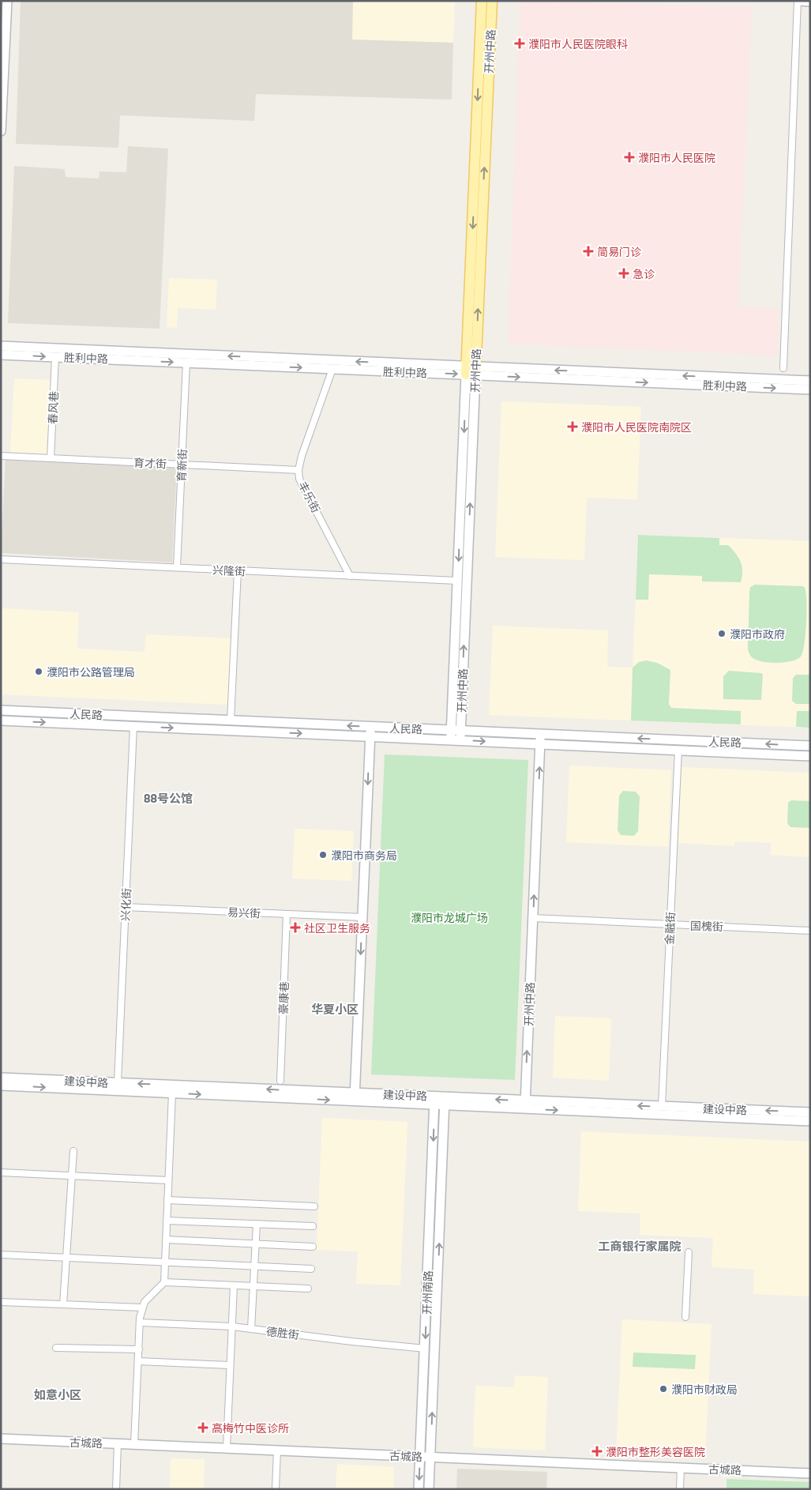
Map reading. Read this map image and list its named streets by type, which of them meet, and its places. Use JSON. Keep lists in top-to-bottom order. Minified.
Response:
{"streets":{"main road":["开州中路","胜利中路","人民路","建设中路","开州南路","古城路"],"street":["春风巷","育才街","育新街","丰乐街","兴隆街","兴化街","易兴街","国槐街","金融街","豪康巷","德胜街"]},"crossings":[["开州中路","胜利中路"],["开州中路","兴隆街"],["开州中路","人民路"],["开州中路","国槐街"],["开州中路","建设中路"],["胜利中路","春风巷"],["胜利中路","育新街"],["胜利中路","丰乐街"],["春风巷","育才街"],["育才街","育新街"],["育才街","丰乐街"],["育新街","兴隆街"],["丰乐街","兴隆街"],["人民路","兴化街"],["人民路","金融街"],["兴化街","易兴街"],["兴化街","建设中路"],["易兴街","豪康巷"],["国槐街","金融街"],["金融街","建设中路"],["建设中路","开州南路"],["开州南路","德胜街"],["开州南路","古城路"]],"districts":["88号公馆","华夏小区","工商银行家属院","如意小区"],"parks":["濮阳市龙城广场"],"places":{"health":["濮阳市人民医院眼科","濮阳市人民医院","简易门诊","急诊","濮阳市人民医院南院区","社区卫生服务","高梅竹中医诊所","濮阳市整形美容医院"],"other":["濮阳市政府","濮阳市公路管理局","濮阳市商务局","濮阳市财政局"]}}
